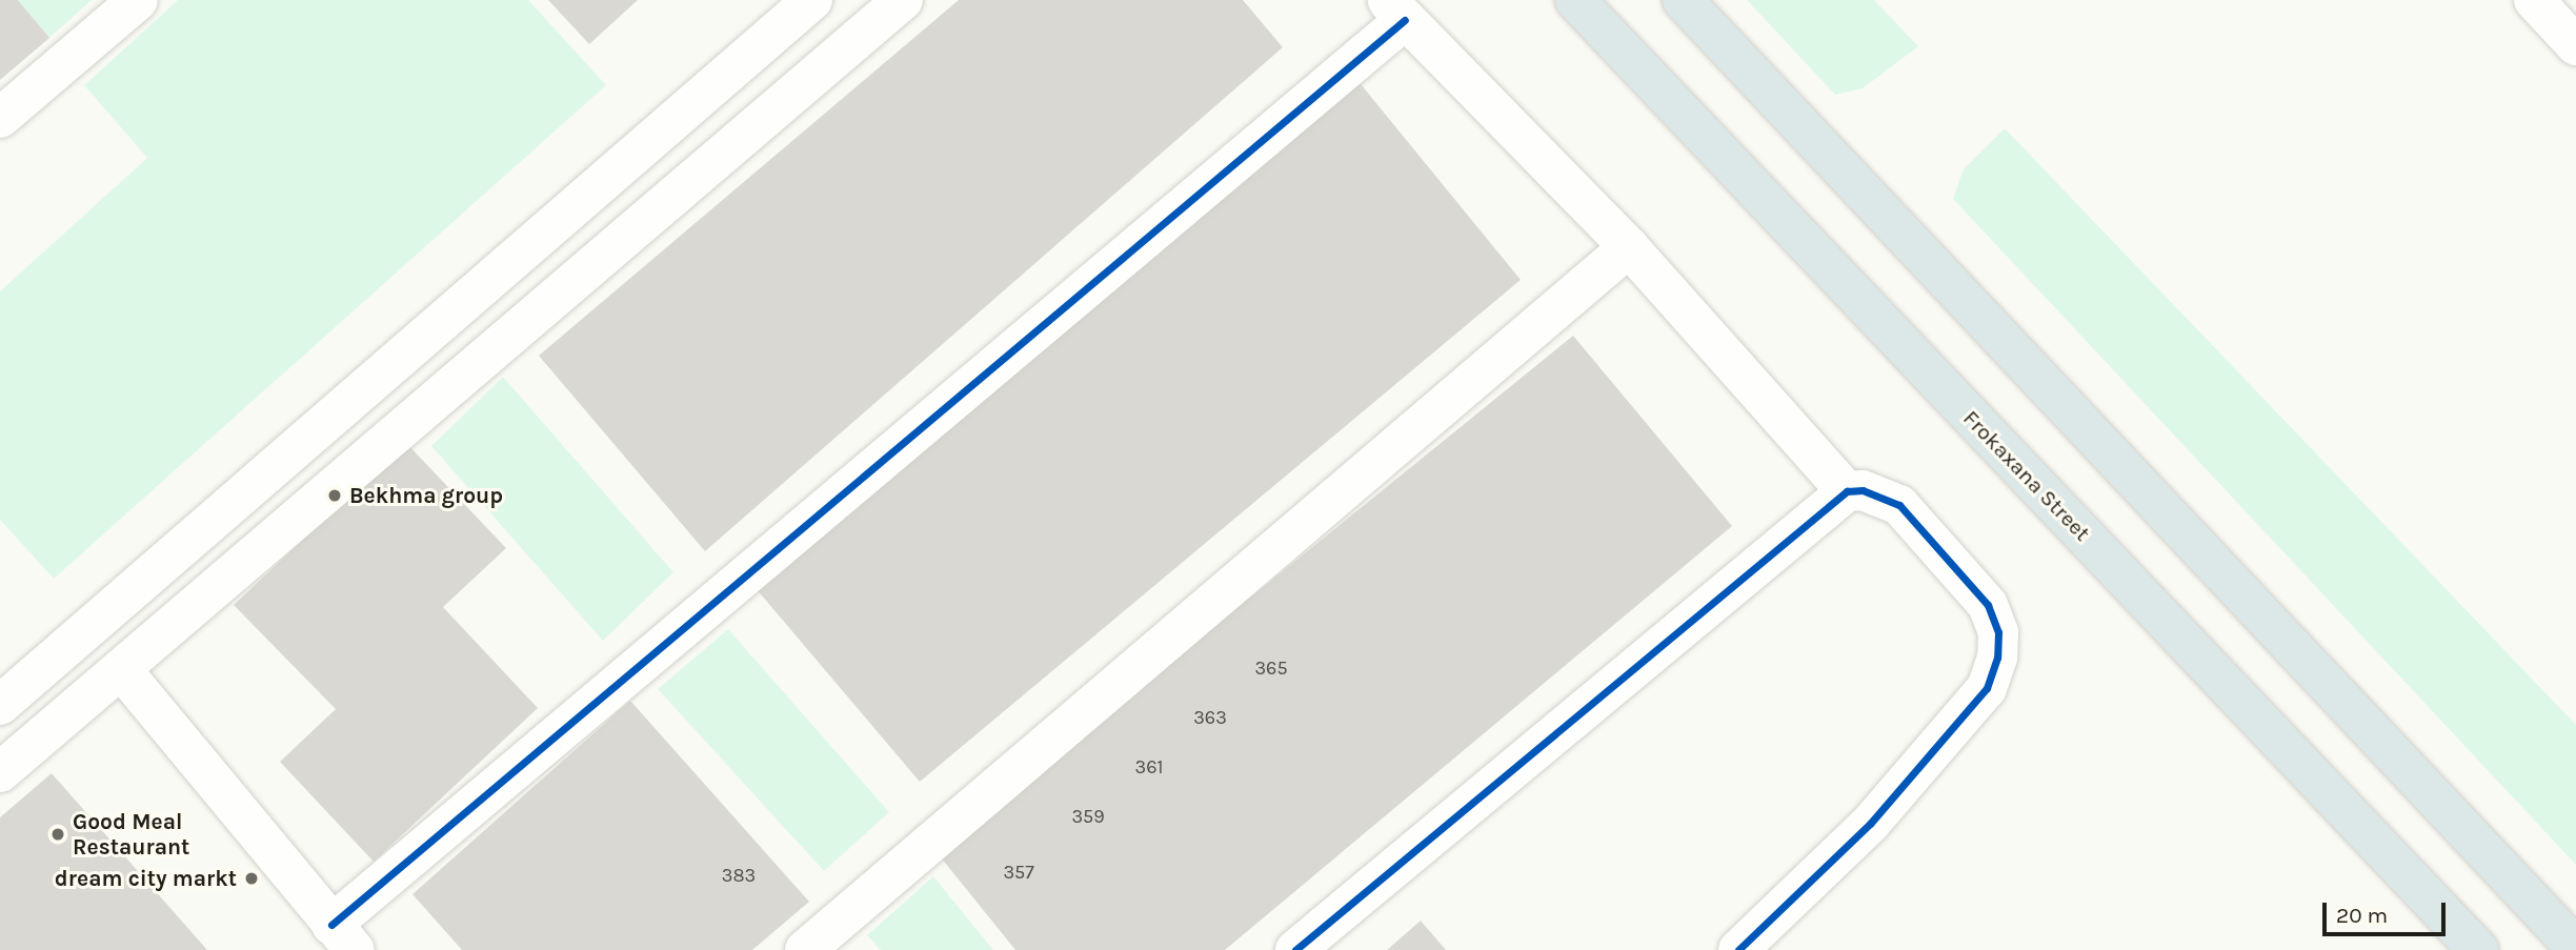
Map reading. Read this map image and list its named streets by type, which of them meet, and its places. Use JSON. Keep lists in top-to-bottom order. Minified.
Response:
{"streets":{"main road":["Frokaxana Street"]},"places":["Bekhma group","Good Meal Restaurant","dream city markt"],"house_numbers":["365","363","361","359","357","383"],"scale_bar":"20 m"}
